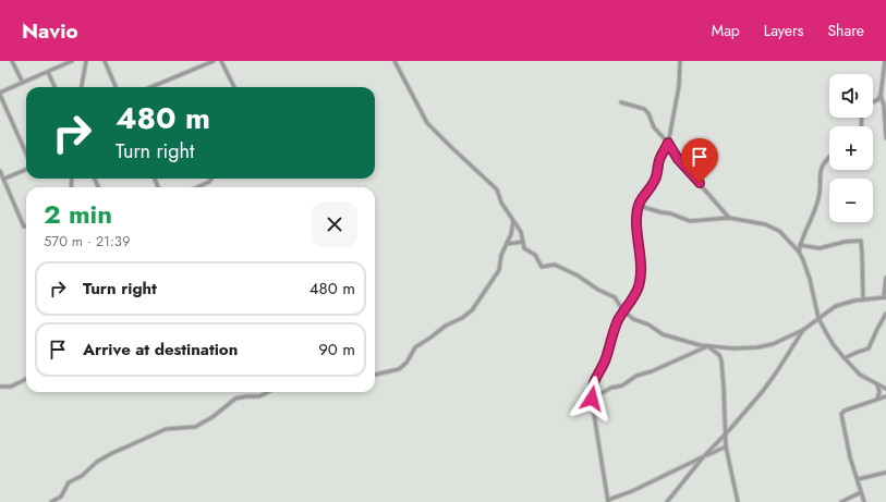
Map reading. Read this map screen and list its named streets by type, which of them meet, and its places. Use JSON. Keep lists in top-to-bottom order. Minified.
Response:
{"page":{"header":"Navio","nav":["Map","Layers","Share"],"map_buttons":["+","−"],"turn":["480 m","Turn right"],"heading":["2 min","570 m · 21:39"],"list":[{"name":"Turn right","value":"480 m"},{"name":"Arrive at destination","value":"90 m"}]}}
